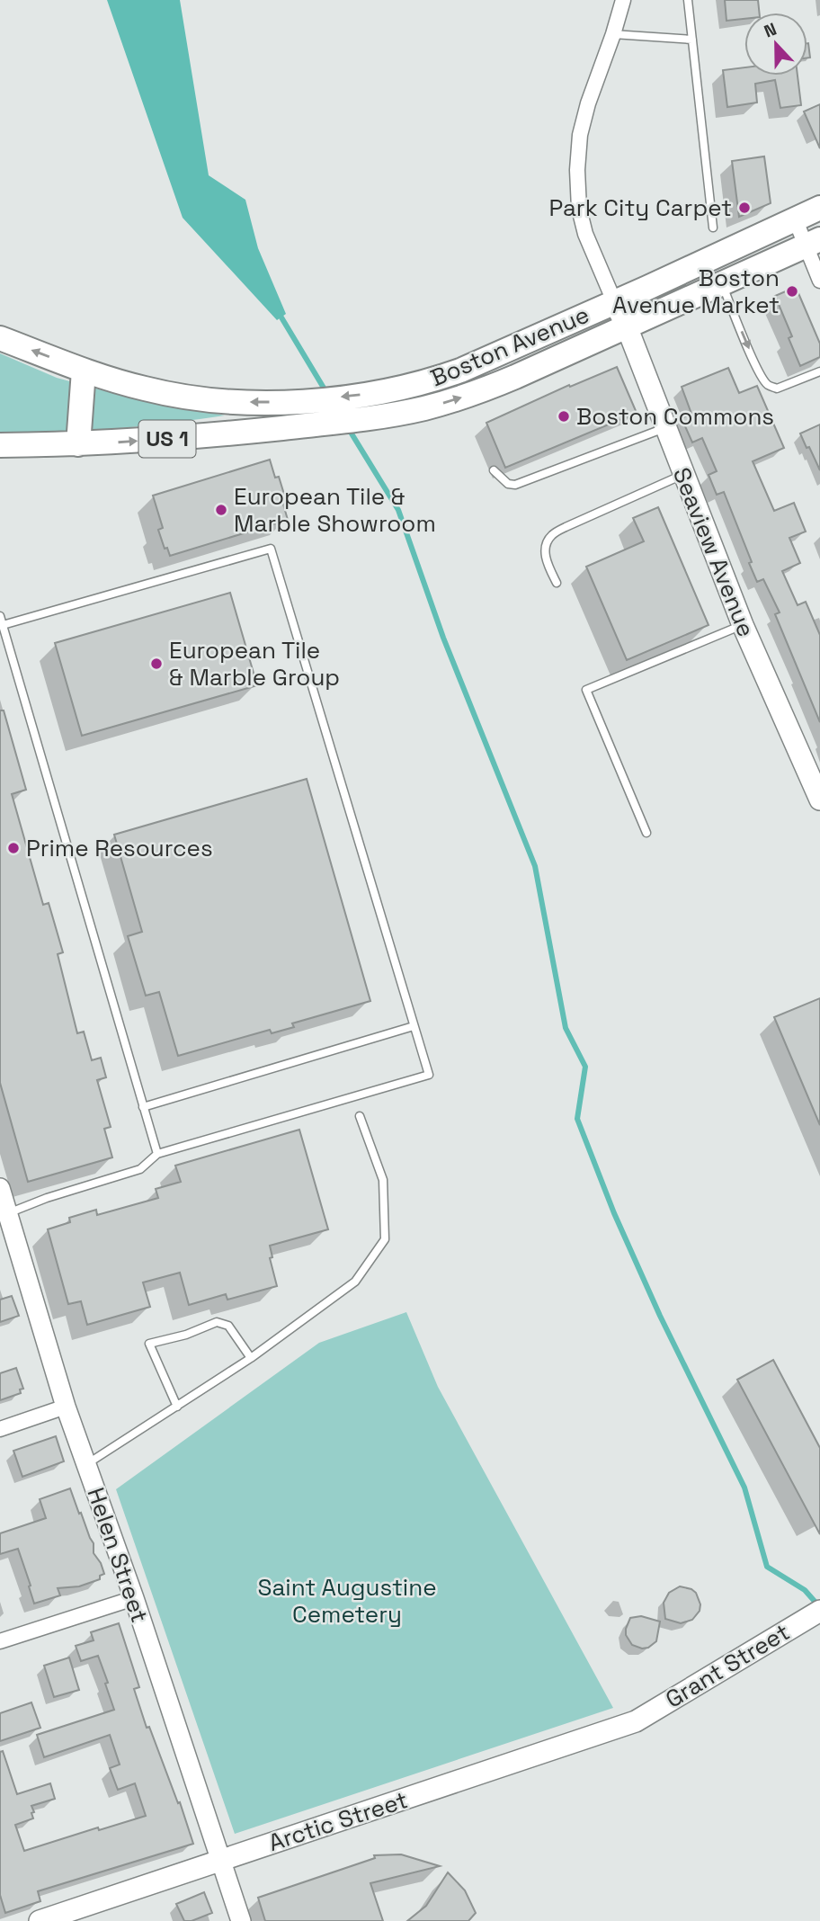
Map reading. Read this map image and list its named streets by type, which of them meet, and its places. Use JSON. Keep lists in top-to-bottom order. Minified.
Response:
{"streets":{"main road":["Boston Avenue","US 1","Seaview Avenue","Grant Street","Arctic Street"],"street":["Helen Street"]},"crossings":[["Boston Avenue","Seaview Avenue"],["Helen Street","Arctic Street"],["Grant Street","Arctic Street"]],"parks":["Saint Augustine Cemetery"],"places":["Park City Carpet","Boston Avenue Market","Boston Commons","European Tile & Marble Showroom","European Tile & Marble Group","Prime Resources"],"north":"top"}
